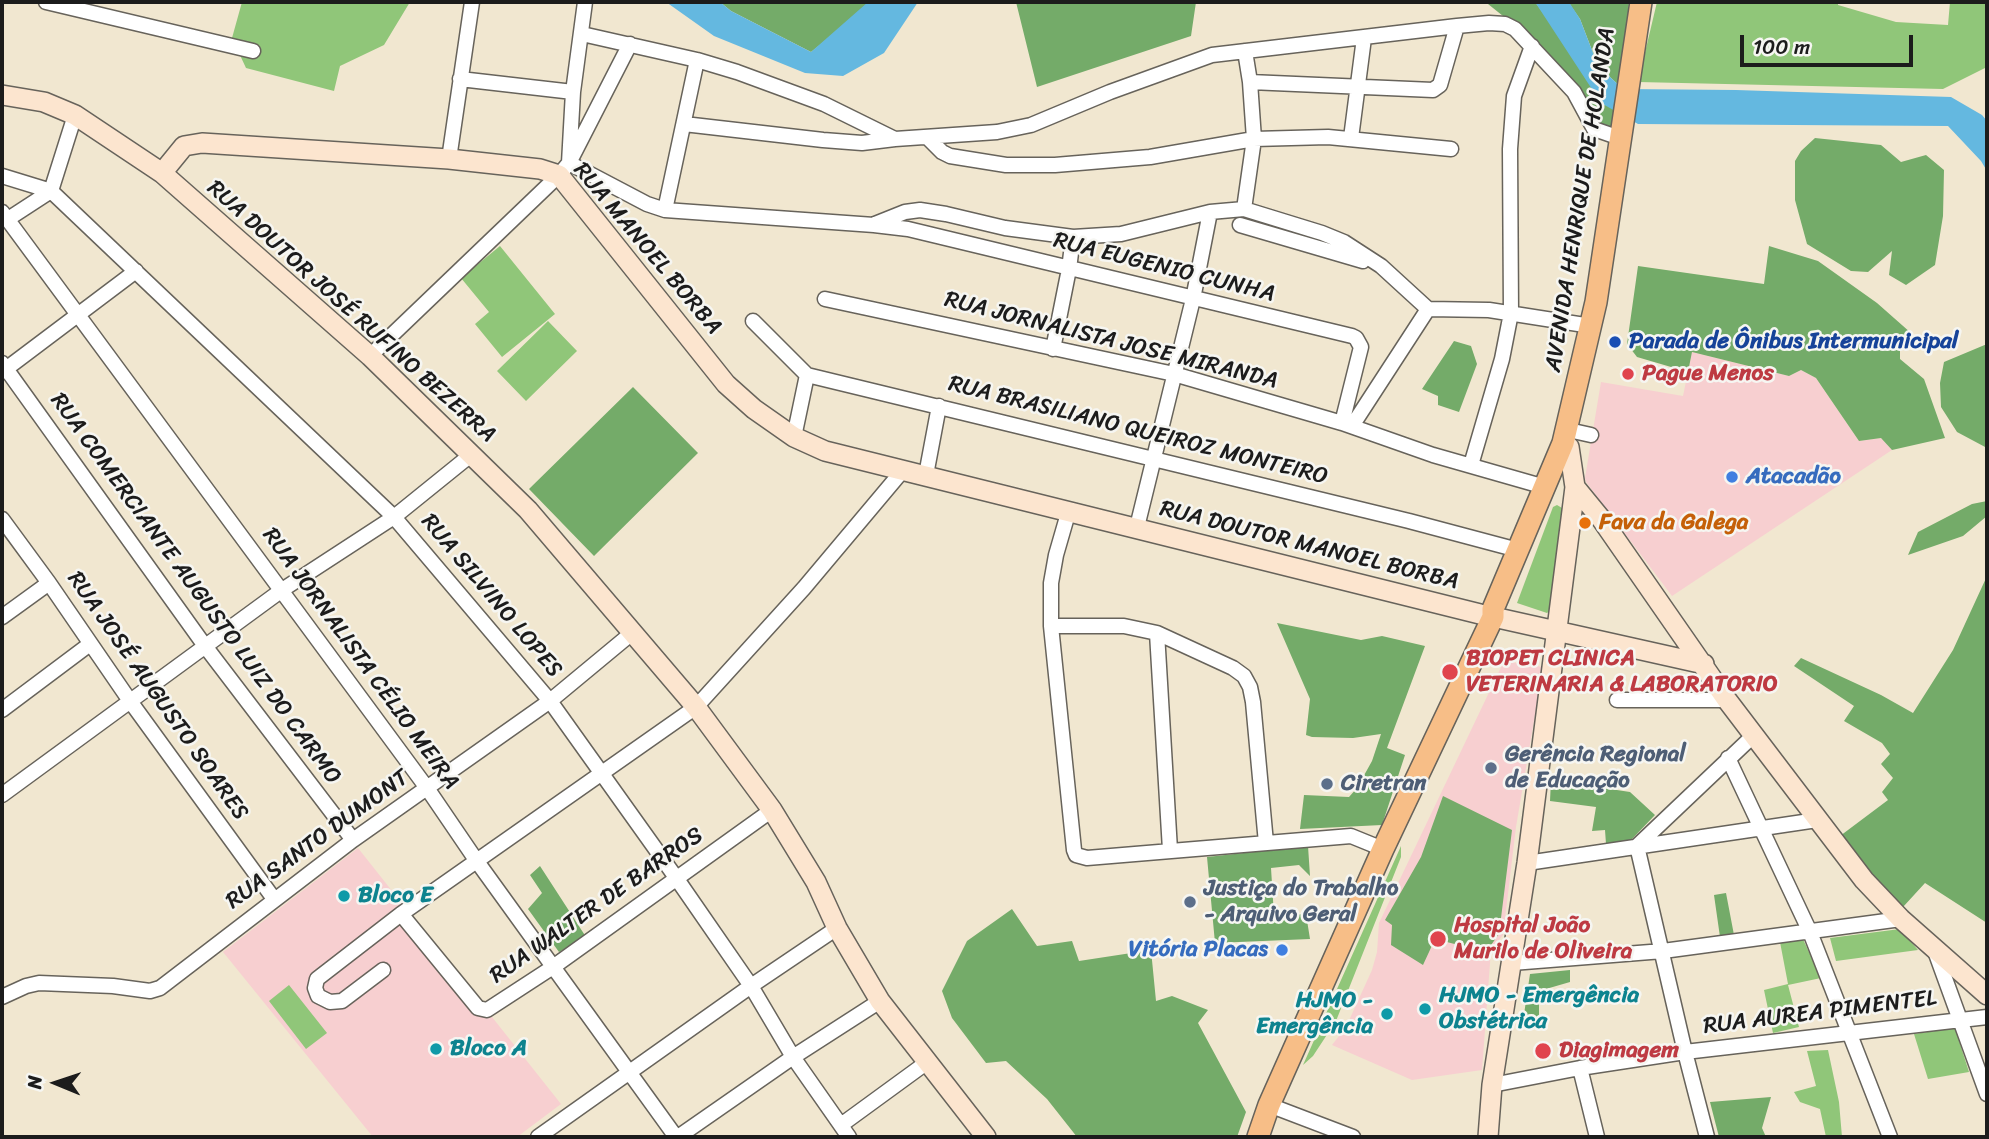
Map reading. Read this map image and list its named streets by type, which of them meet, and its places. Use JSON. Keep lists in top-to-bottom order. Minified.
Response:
{"streets":{"main road":["AVENIDA HENRIQUE DE HOLANDA"],"street":["RUA MANOEL BORBA","RUA EUGENIO CUNHA","RUA DOUTOR JOSÉ RUFINO BEZERRA","RUA JORNALISTA JOSE MIRANDA","RUA BRASILIANO QUEIROZ MONTEIRO","RUA DOUTOR MANOEL BORBA","RUA COMERCIANTE AUGUSTO LUIZ DO CARMO","RUA SILVINO LOPES","RUA JORNALISTA CÉLIO MEIRA","RUA JOSÉ AUGUSTO SOARES","RUA SANTO DUMONT","RUA WALTER DE BARROS","RUA AUREA PIMENTEL"]},"crossings":[["AVENIDA HENRIQUE DE HOLANDA","RUA JORNALISTA JOSE MIRANDA"],["AVENIDA HENRIQUE DE HOLANDA","RUA BRASILIANO QUEIROZ MONTEIRO"],["AVENIDA HENRIQUE DE HOLANDA","RUA DOUTOR MANOEL BORBA"],["RUA MANOEL BORBA","RUA EUGENIO CUNHA"],["RUA MANOEL BORBA","RUA DOUTOR JOSÉ RUFINO BEZERRA"],["RUA MANOEL BORBA","RUA DOUTOR MANOEL BORBA"],["RUA EUGENIO CUNHA","RUA JORNALISTA JOSE MIRANDA"],["RUA DOUTOR JOSÉ RUFINO BEZERRA","RUA SANTO DUMONT"],["RUA DOUTOR JOSÉ RUFINO BEZERRA","RUA WALTER DE BARROS"],["RUA COMERCIANTE AUGUSTO LUIZ DO CARMO","RUA SANTO DUMONT"],["RUA SILVINO LOPES","RUA SANTO DUMONT"],["RUA SILVINO LOPES","RUA WALTER DE BARROS"],["RUA JORNALISTA CÉLIO MEIRA","RUA SANTO DUMONT"],["RUA JORNALISTA CÉLIO MEIRA","RUA WALTER DE BARROS"],["RUA JOSÉ AUGUSTO SOARES","RUA SANTO DUMONT"]],"places":["Parada de Ônibus Intermunicipal","Pague Menos","Atacadão","Fava da Galega","BIOPET CLINICA VETERINARIA & LABORATORIO","Gerência Regional de Educação","Ciretran","Bloco E","Justiça do Trabalho - Arquivo Geral","Hospital João Murilo de Oliveira","Vitória Placas","HJMO - Emergência Obstétrica","HJMO - Emergência","Bloco A","Diagimagem"],"scale_bar":"100 m","north":"left"}
